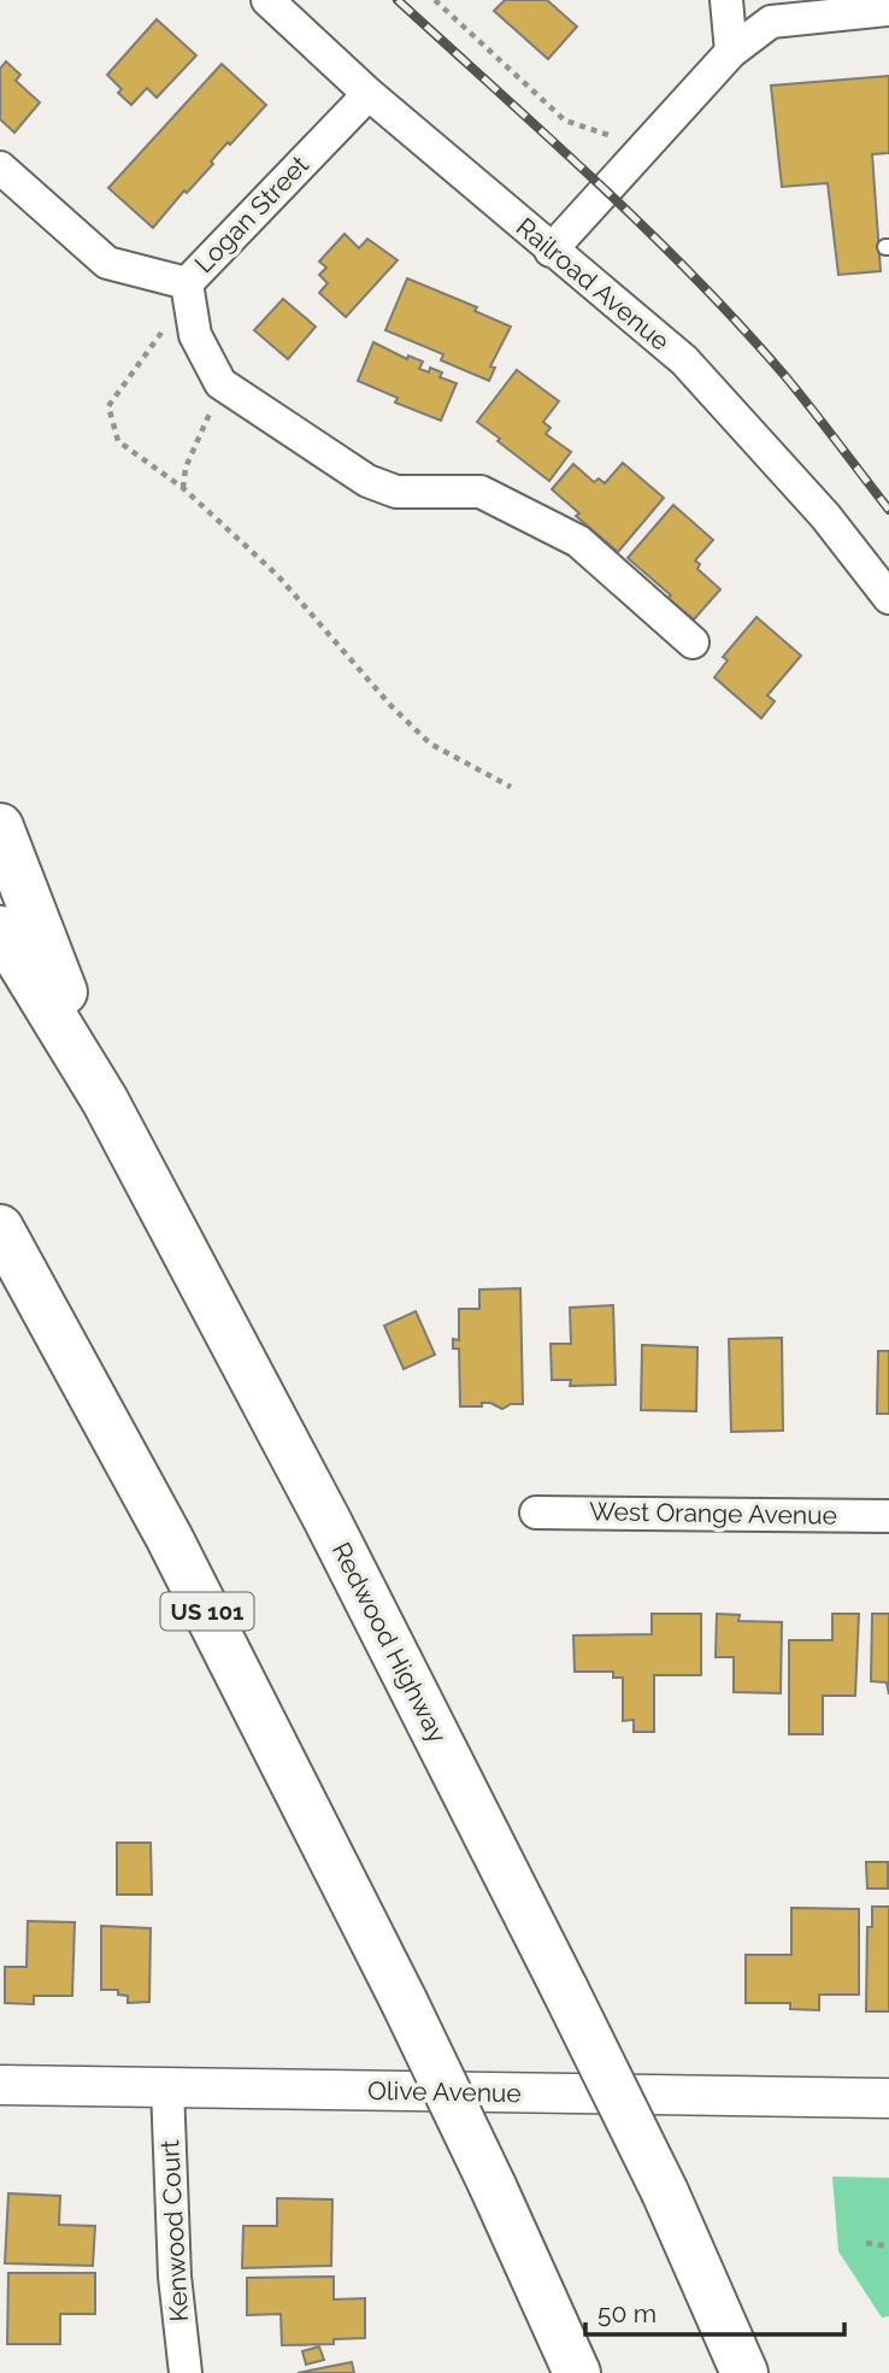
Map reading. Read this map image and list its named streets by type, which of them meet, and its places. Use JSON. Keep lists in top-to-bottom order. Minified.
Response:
{"streets":{"highway":["US 101","Redwood Highway"],"street":["Logan Street","Railroad Avenue","West Orange Avenue","Olive Avenue","Kenwood Court"]},"crossings":[["Logan Street","Railroad Avenue"],["Olive Avenue","Kenwood Court"]],"scale_bar":"50 m"}
